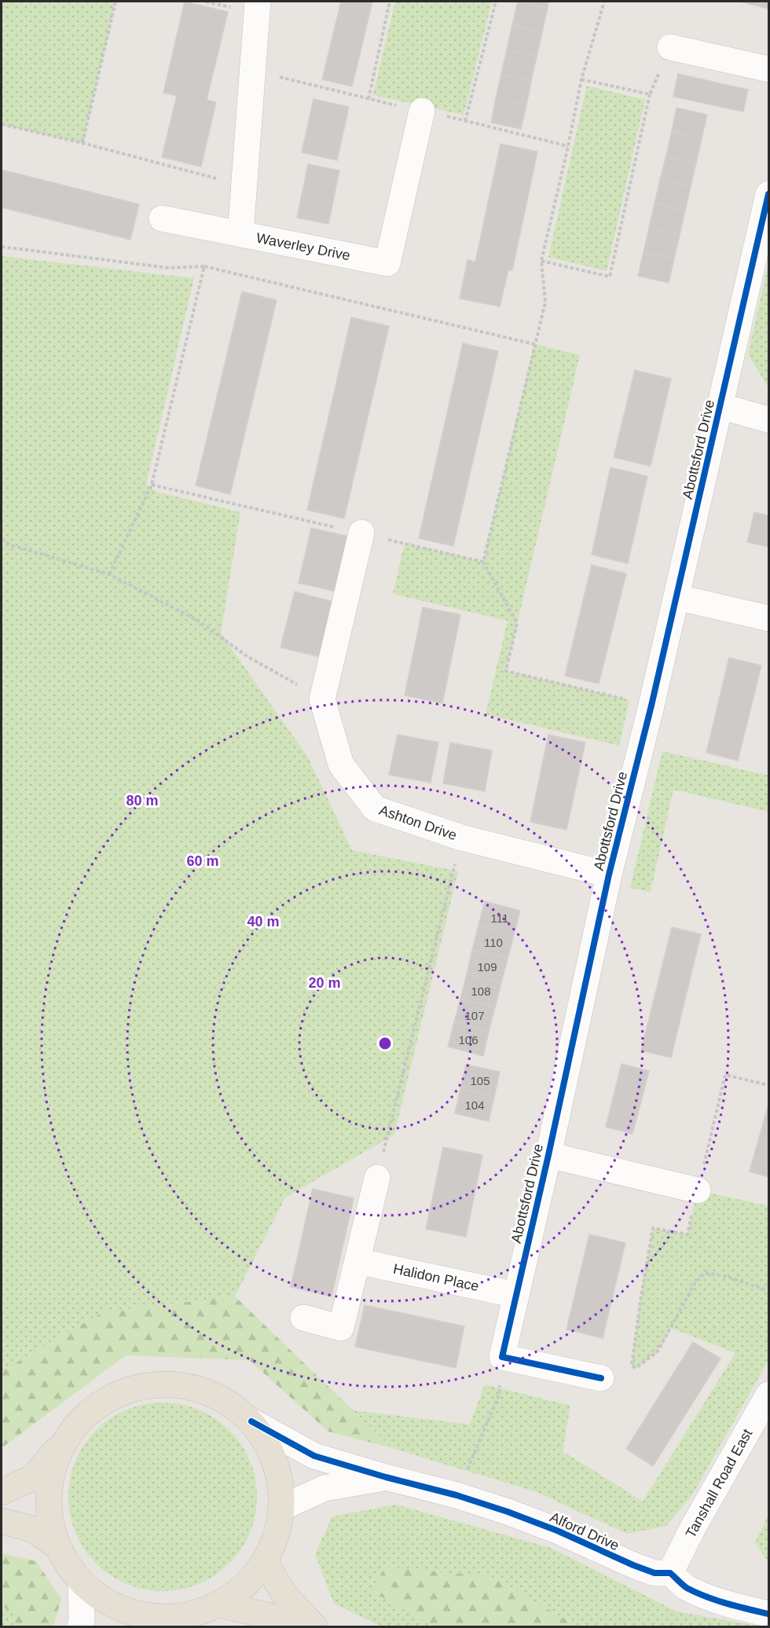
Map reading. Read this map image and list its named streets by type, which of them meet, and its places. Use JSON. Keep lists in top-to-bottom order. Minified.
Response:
{"streets":{"street":["Waverley Drive","Abottsford Drive","Ashton Drive","Halidon Place","Tanshall Road East","Alford Drive"]},"crossings":[["Abottsford Drive","Ashton Drive"],["Abottsford Drive","Halidon Place"],["Tanshall Road East","Alford Drive"]],"house_numbers":["111","110","109","108","107","106","105","104"],"rings":["80 m","60 m","40 m","20 m"]}
